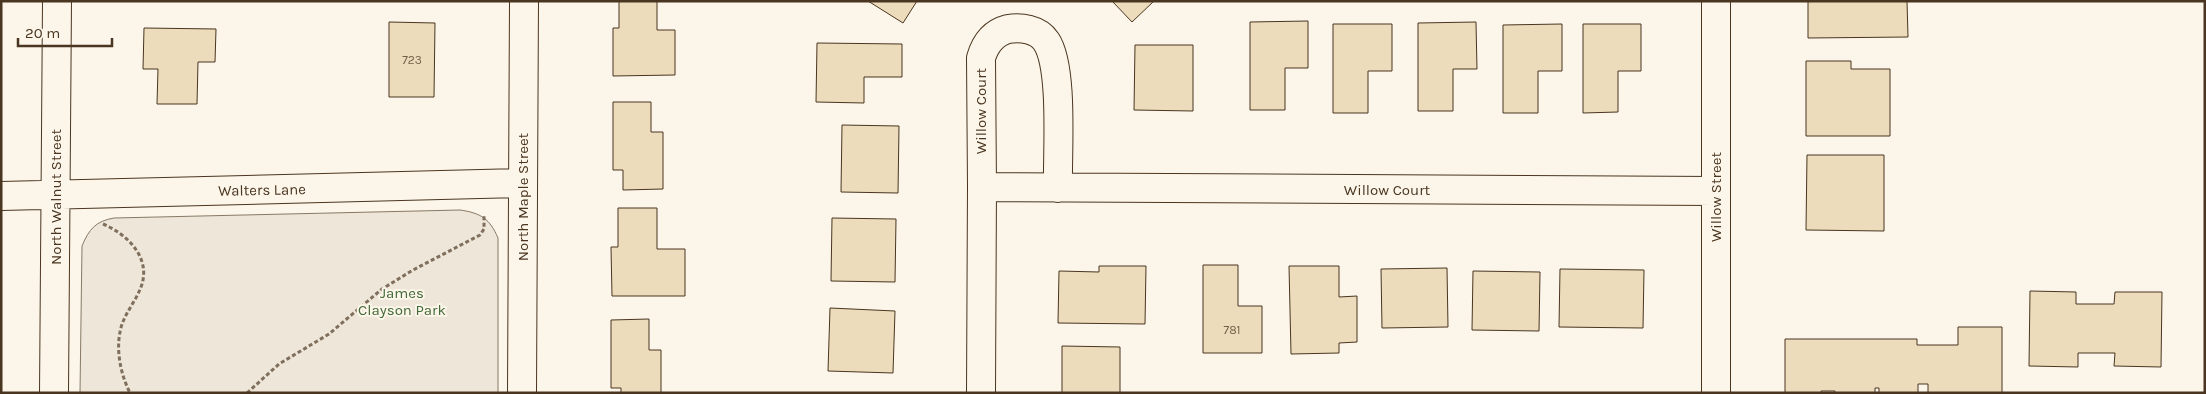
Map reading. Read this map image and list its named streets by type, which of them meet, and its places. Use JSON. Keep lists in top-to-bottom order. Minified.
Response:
{"streets":{"street":["Willow Court","Walters Lane","North Walnut Street","North Maple Street","Willow Street"]},"crossings":[["Willow Court","Willow Street"],["Walters Lane","North Walnut Street"],["Walters Lane","North Maple Street"]],"parks":["James Clayson Park"],"house_numbers":["723","781"],"scale_bar":"20 m"}
